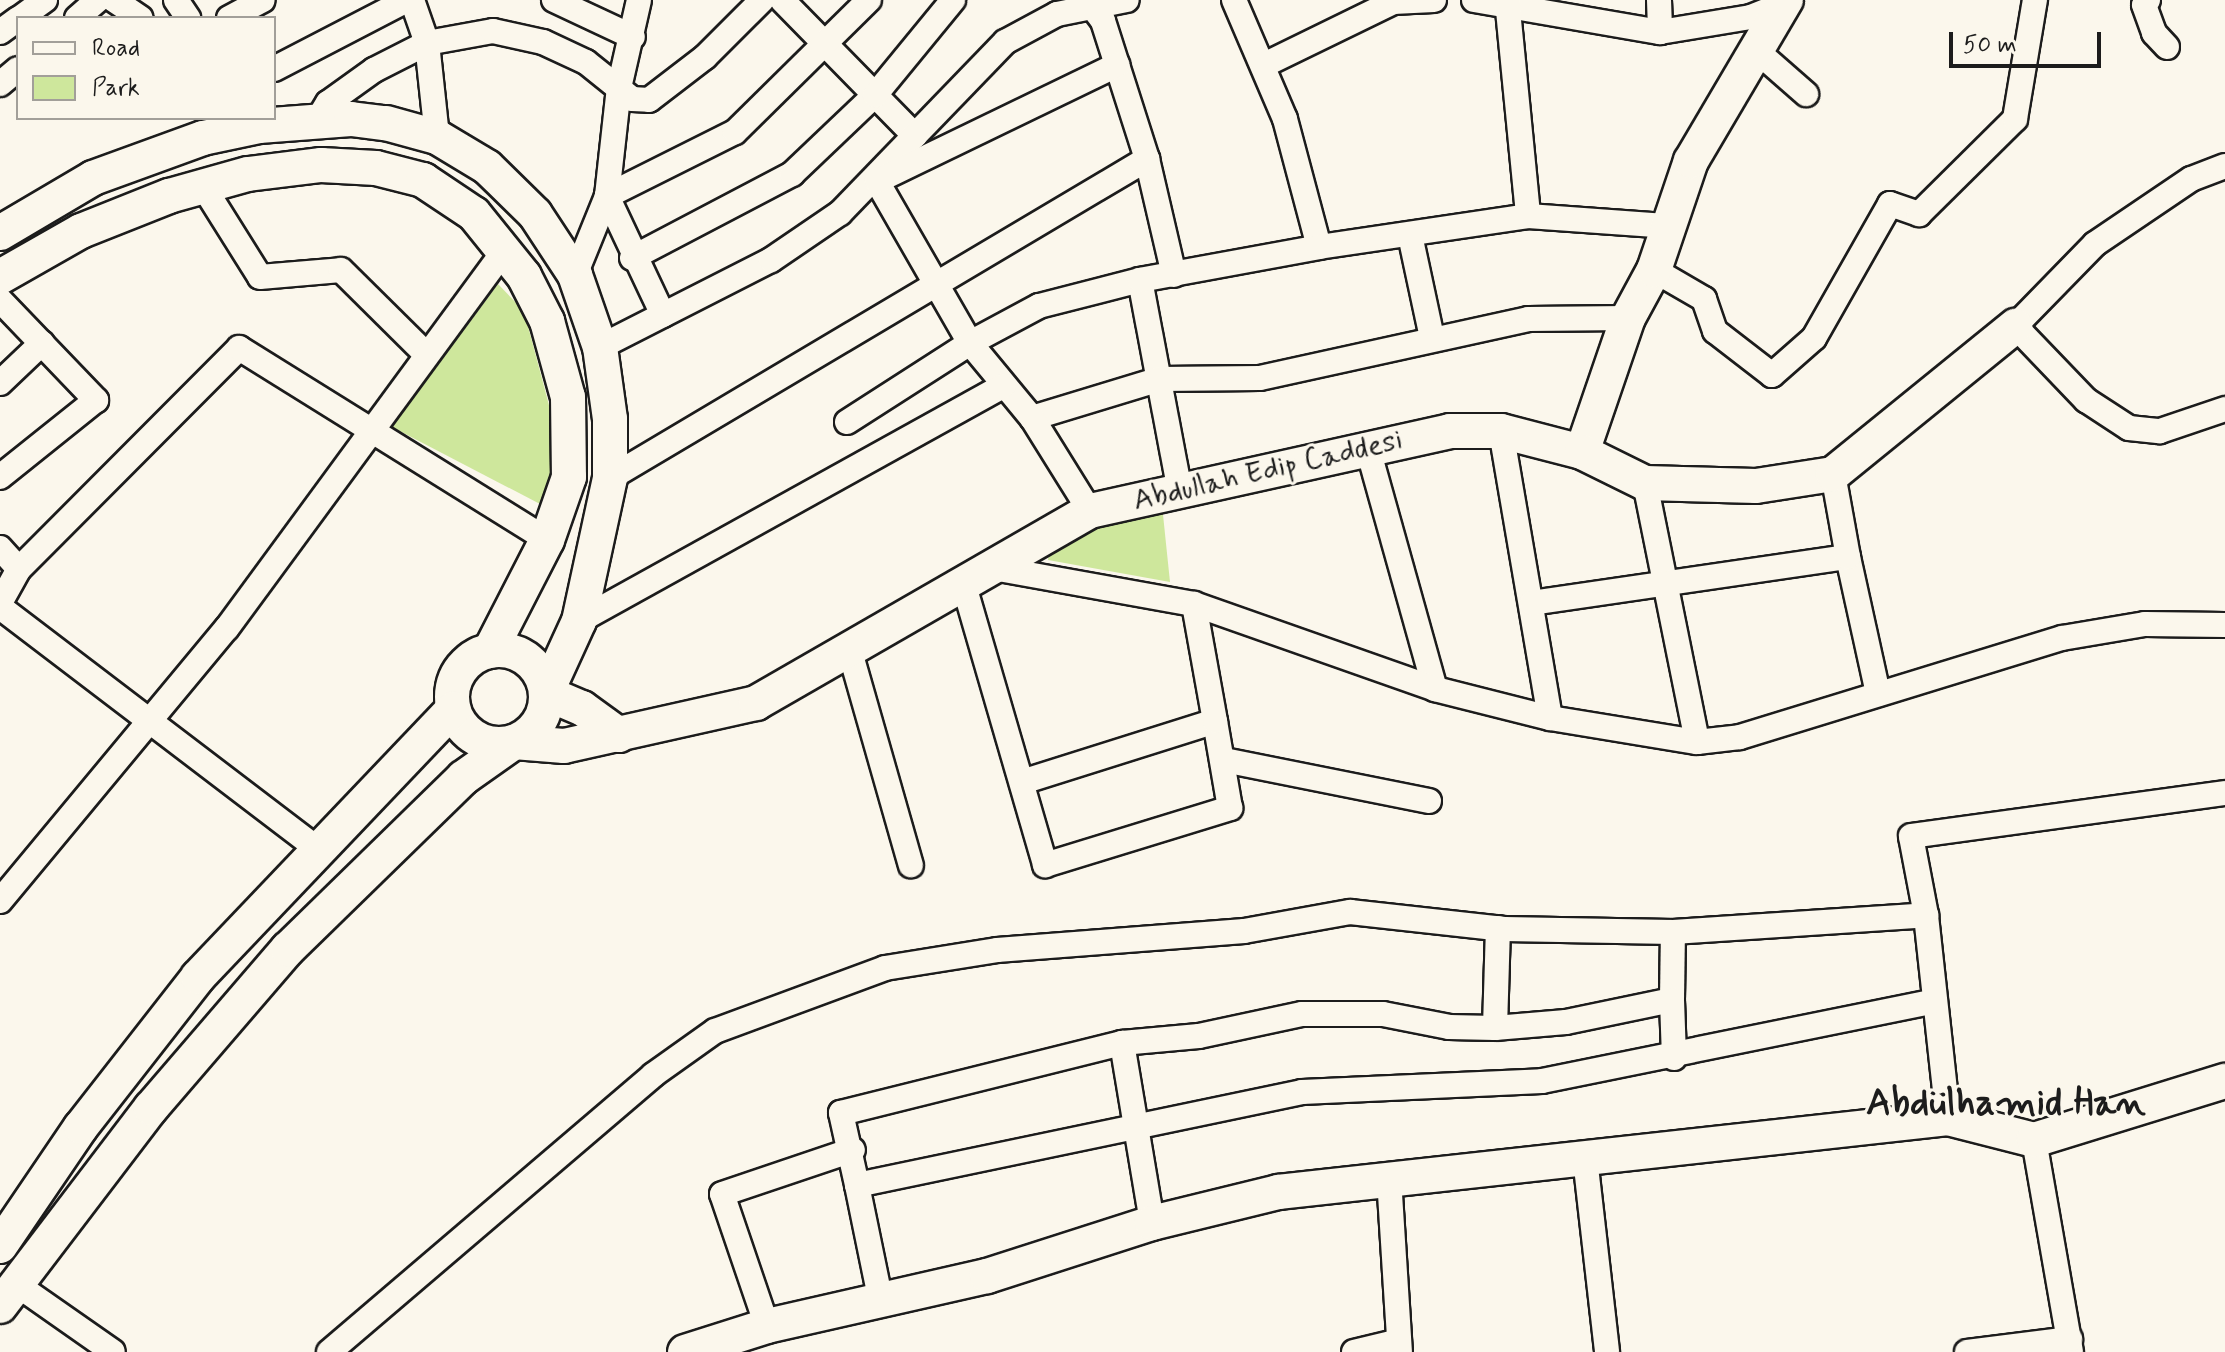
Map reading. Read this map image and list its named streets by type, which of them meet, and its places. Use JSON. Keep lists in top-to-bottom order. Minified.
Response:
{"streets":{"main road":["Abdullah Edip Caddesi"]},"districts":["Abdülhamid Han"],"legend":["Road","Park"],"scale_bar":"50 m"}
